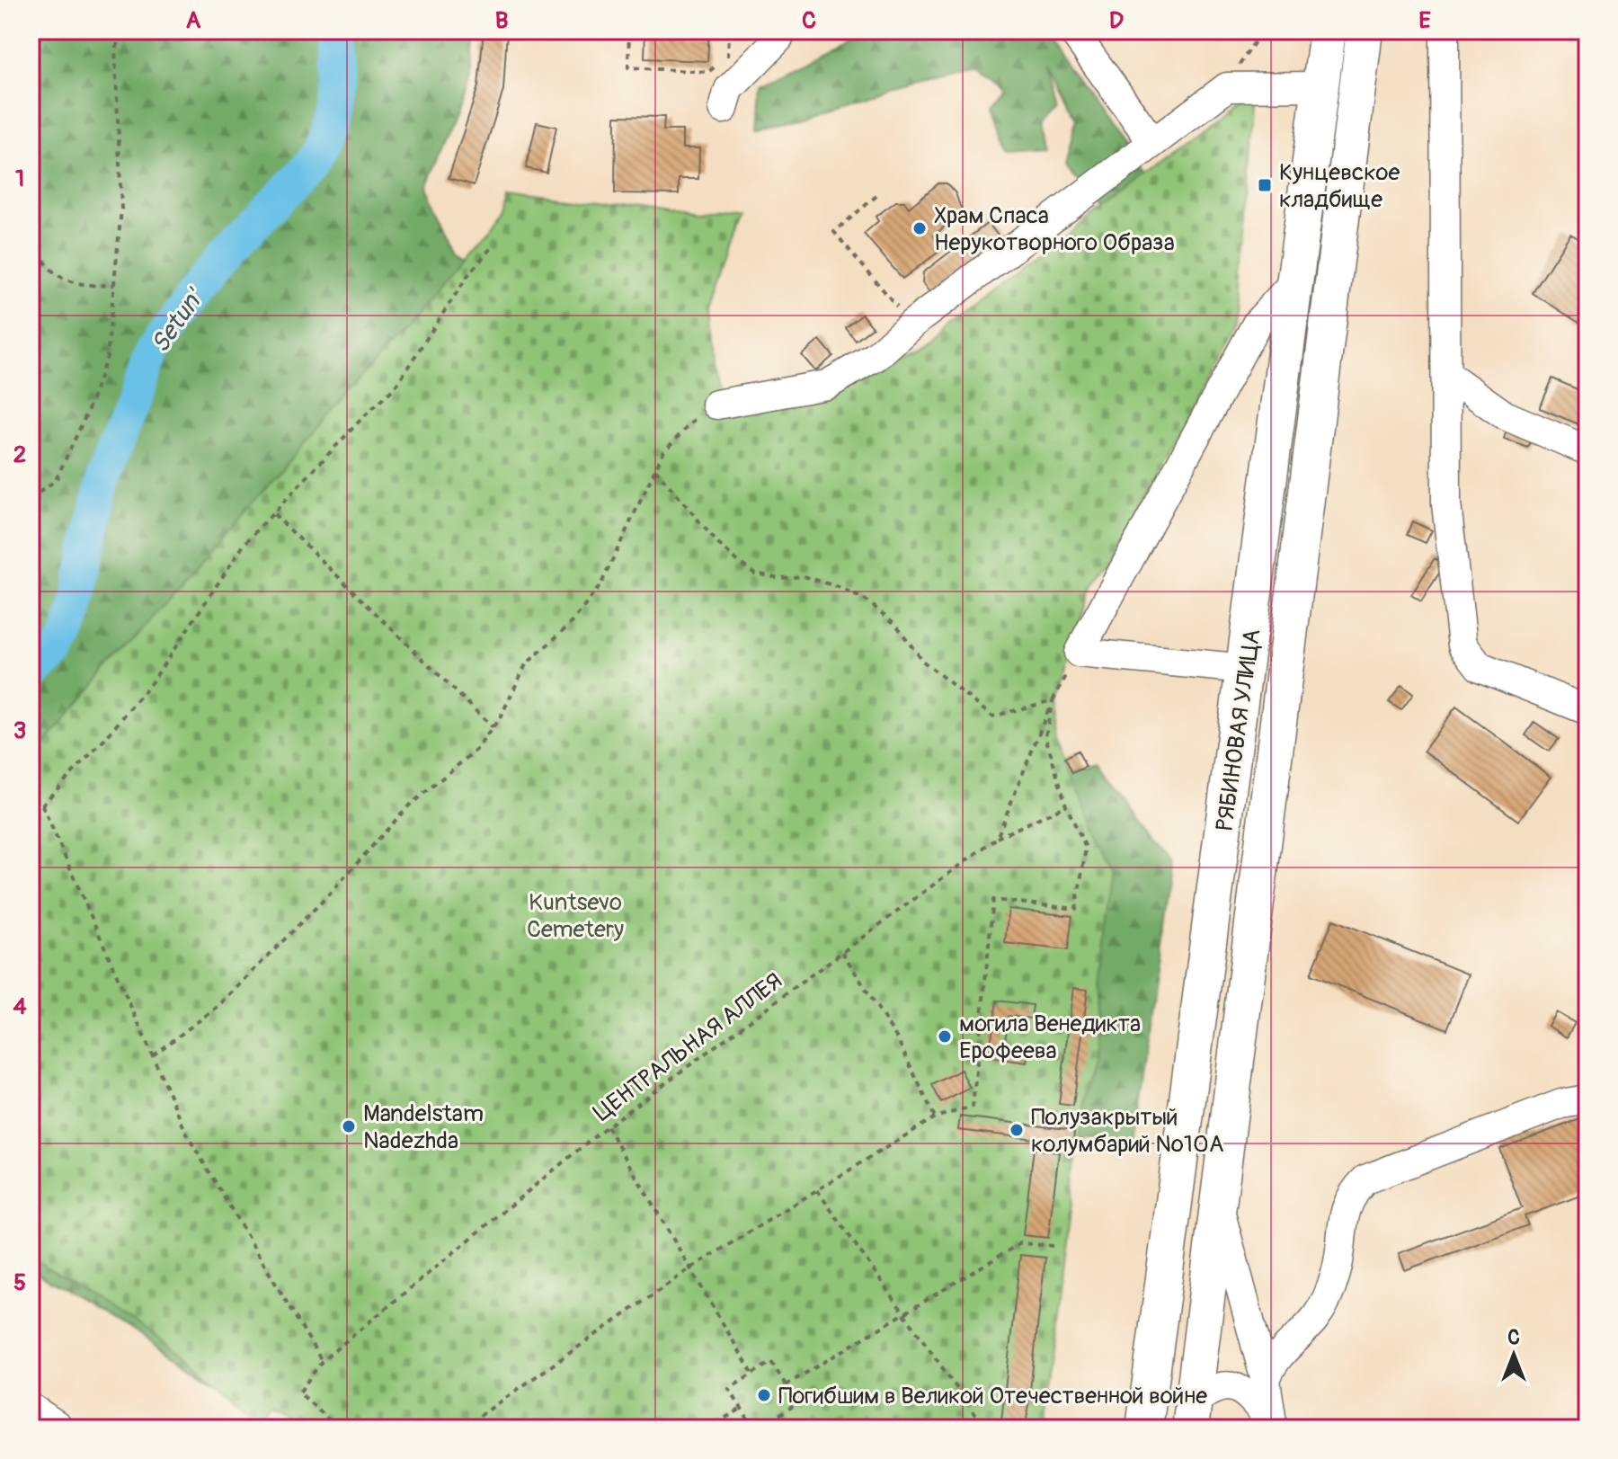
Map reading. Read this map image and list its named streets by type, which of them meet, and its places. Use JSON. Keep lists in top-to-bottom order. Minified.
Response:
{"streets":{"main road":["РЯБИНОВАЯ УЛИЦА"],"path":["ЦЕНТРАЛЬНАЯ АЛЛЕЯ"]},"water":["Setun'"],"parks":["Kuntsevo Cemetery"],"places":{"transit":["Кунцевское кладбище"],"other":["Храм Спаса Нерукотворного Образа","могила Венедикта Ерофеева","Mandelstam Nadezhda","Полузакрытый колумбарий №10А","Погибшим в Великой Отечественной войне"]},"north":"top","grid":{"columns":["A","B","C","D","E"],"rows":["1","2","3","4","5"]}}
